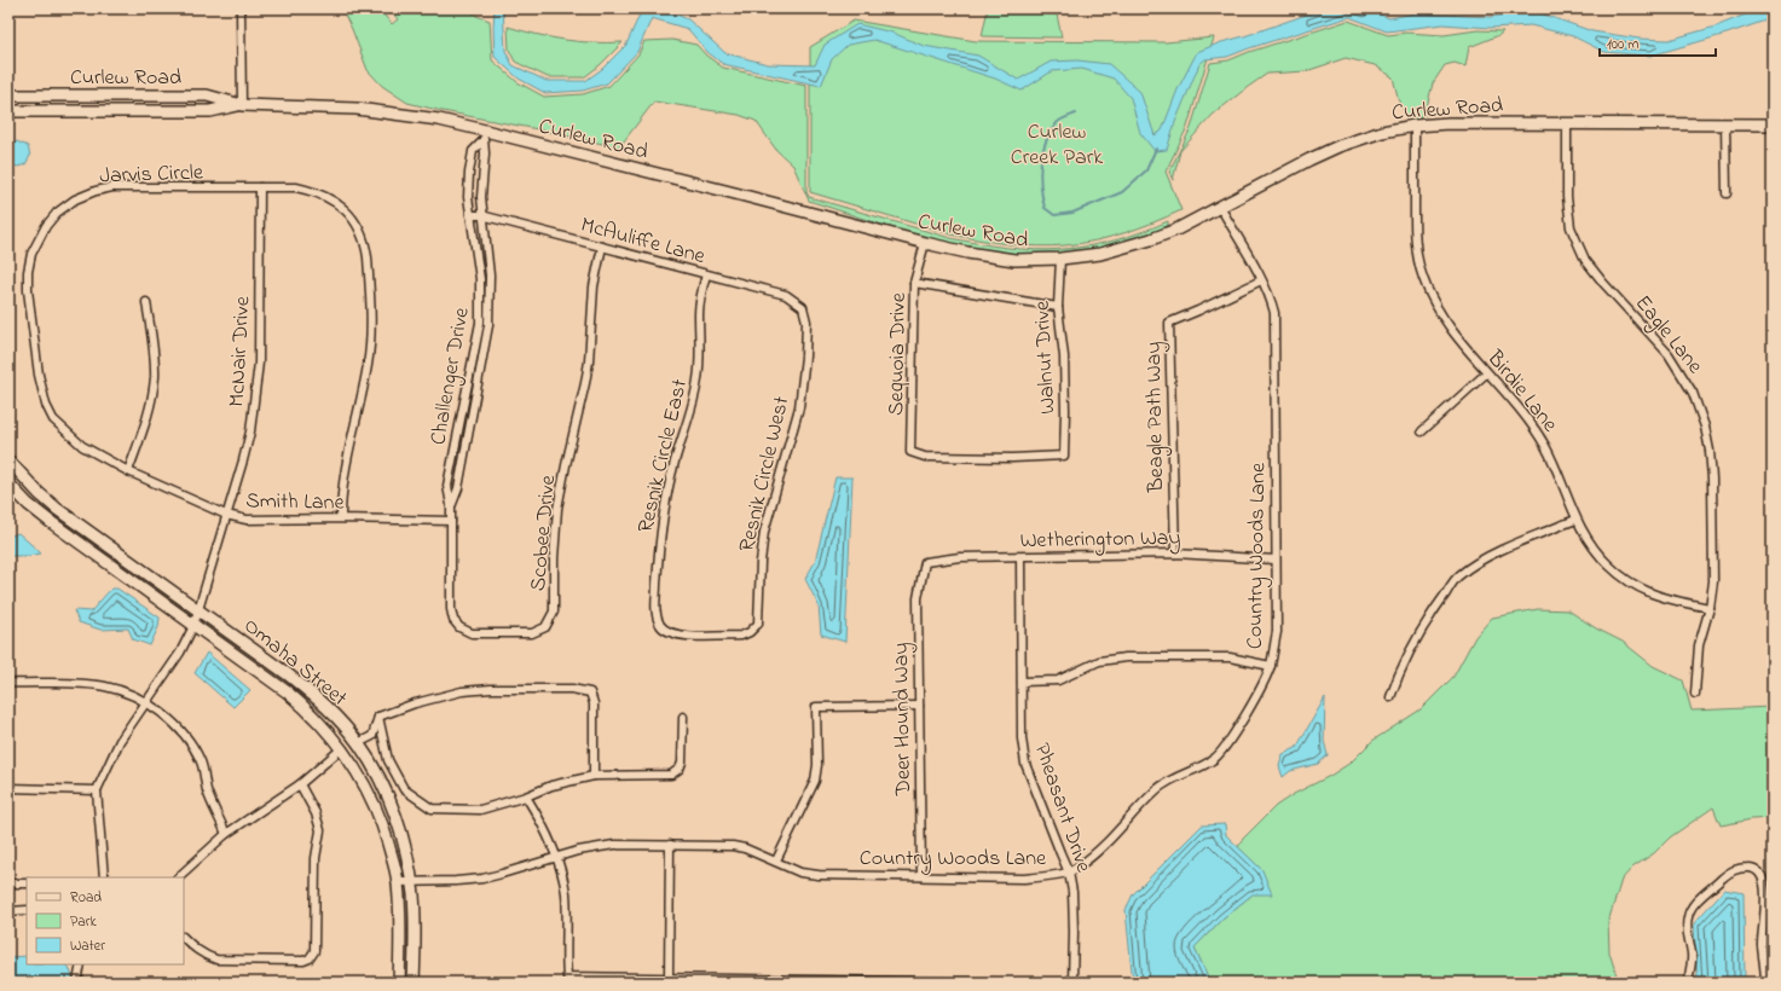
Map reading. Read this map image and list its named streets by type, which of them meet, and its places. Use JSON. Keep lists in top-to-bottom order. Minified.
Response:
{"streets":{"main road":["Curlew Road","Omaha Street"],"street":["Jarvis Circle","McAuliffe Lane","Eagle Lane","McNair Drive","Sequoia Drive","Walnut Drive","Challenger Drive","Birdie Lane","Beagle Path Way","Resnik Circle East","Resnik Circle West","Smith Lane","Scobee Drive","Wetherington Way","Country Woods Lane","Deer Hound Way","Pheasant Drive"]},"crossings":[["Curlew Road","Eagle Lane"],["Curlew Road","Sequoia Drive"],["Curlew Road","Walnut Drive"],["Curlew Road","Challenger Drive"],["Curlew Road","Birdie Lane"],["Curlew Road","Country Woods Lane"],["Jarvis Circle","McNair Drive"],["Jarvis Circle","Smith Lane"],["McAuliffe Lane","Challenger Drive"],["McAuliffe Lane","Resnik Circle East"],["McAuliffe Lane","Resnik Circle West"],["McAuliffe Lane","Scobee Drive"],["Eagle Lane","Birdie Lane"],["McNair Drive","Smith Lane"],["Sequoia Drive","Walnut Drive"],["Challenger Drive","Smith Lane"],["Challenger Drive","Scobee Drive"],["Beagle Path Way","Wetherington Way"],["Beagle Path Way","Country Woods Lane"],["Resnik Circle East","Resnik Circle West"],["Smith Lane","Scobee Drive"],["Smith Lane","Omaha Street"],["Wetherington Way","Country Woods Lane"],["Wetherington Way","Deer Hound Way"],["Wetherington Way","Pheasant Drive"],["Country Woods Lane","Omaha Street"],["Country Woods Lane","Deer Hound Way"],["Country Woods Lane","Pheasant Drive"]],"parks":["Curlew Creek Park"],"legend":["Road","Park","Water"],"scale_bar":"100 m"}
